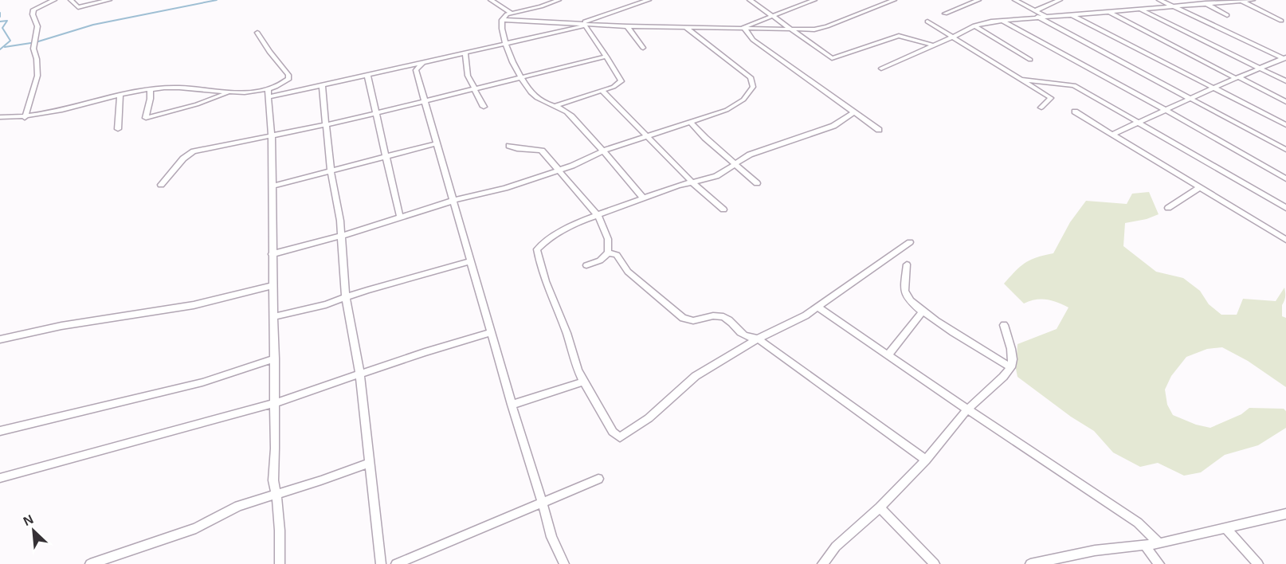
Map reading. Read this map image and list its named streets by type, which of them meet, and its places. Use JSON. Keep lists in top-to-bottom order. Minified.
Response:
{"north":"top left"}
